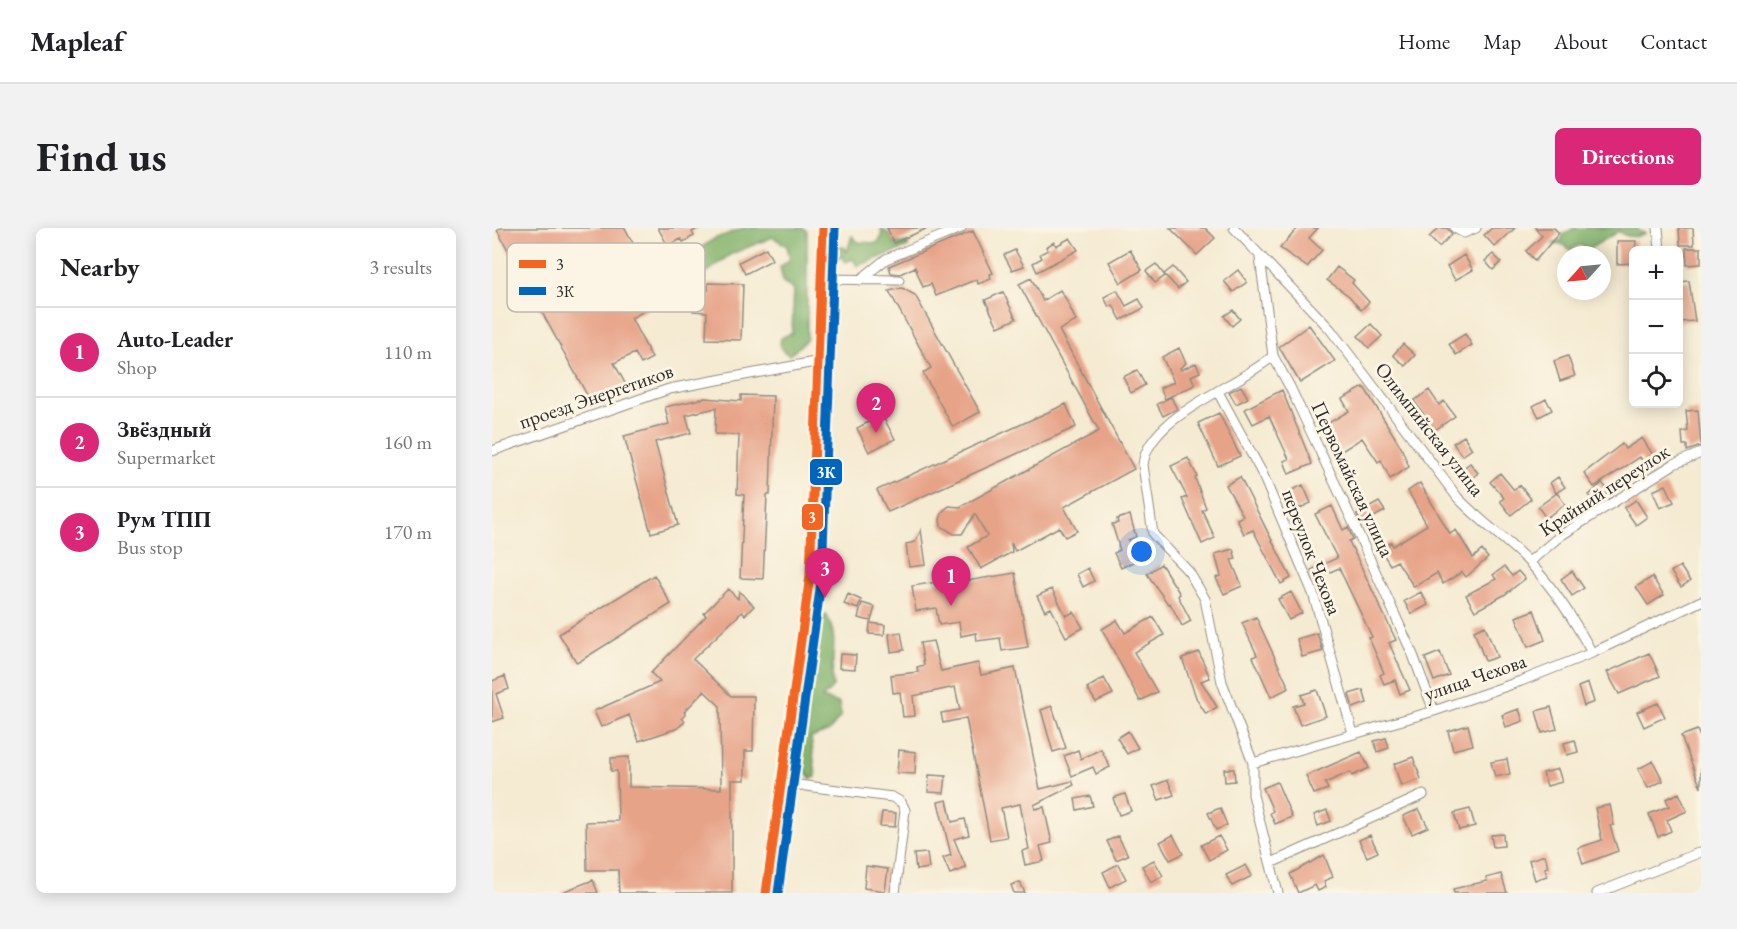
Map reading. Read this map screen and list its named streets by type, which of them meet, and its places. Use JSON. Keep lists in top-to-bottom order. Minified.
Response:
{"streets":{"street":["проезд Энергетиков","Олимпийская улица","Первомайская улица","Крайний переулок","переулок Чехова","улица Чехова"]},"crossings":[["Олимпийская улица","Первомайская улица"],["Олимпийская улица","Крайний переулок"],["Олимпийская улица","улица Чехова"],["Первомайская улица","улица Чехова"],["переулок Чехова","улица Чехова"]],"lines":["transit line 3","transit line 3К"],"legend":["3","3К"],"north":"bottom left","page":{"header":"Mapleaf","nav":["Home","Map","About","Contact"],"buttons":"Directions","title":"Find us","heading":["Nearby","3 results"],"map_buttons":["+","−"],"list":[{"mark":"1","name":"Auto-Leader","note":"Shop","value":"110 m"},{"mark":"2","name":"Звёздный","note":"Supermarket","value":"160 m"},{"mark":"3","name":"Рум ТПП","note":"Bus stop","value":"170 m"}],"pins":["2","3","1"]}}
